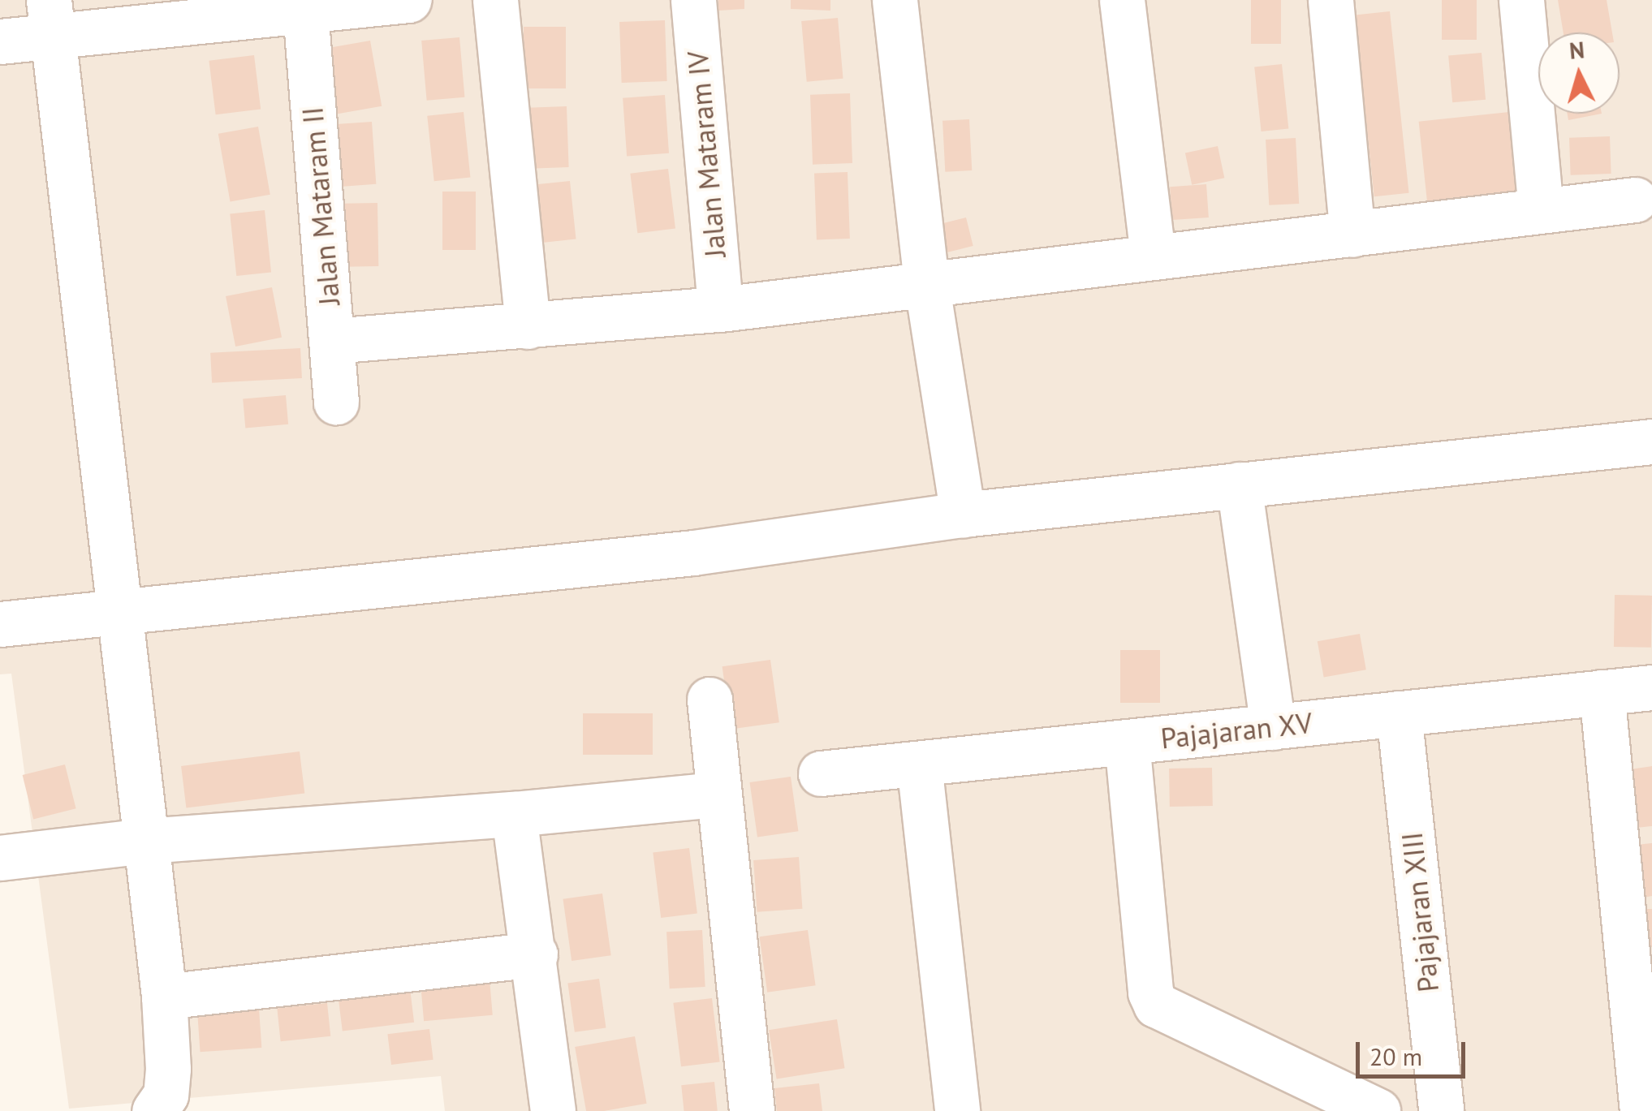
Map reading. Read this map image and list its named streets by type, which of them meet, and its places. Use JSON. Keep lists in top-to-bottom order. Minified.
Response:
{"streets":{"street":["Jalan Mataram IV","Jalan Mataram II","Pajajaran XV","Pajajaran XIII"]},"crossings":[["Pajajaran XV","Pajajaran XIII"]],"scale_bar":"20 m","north":"top"}
